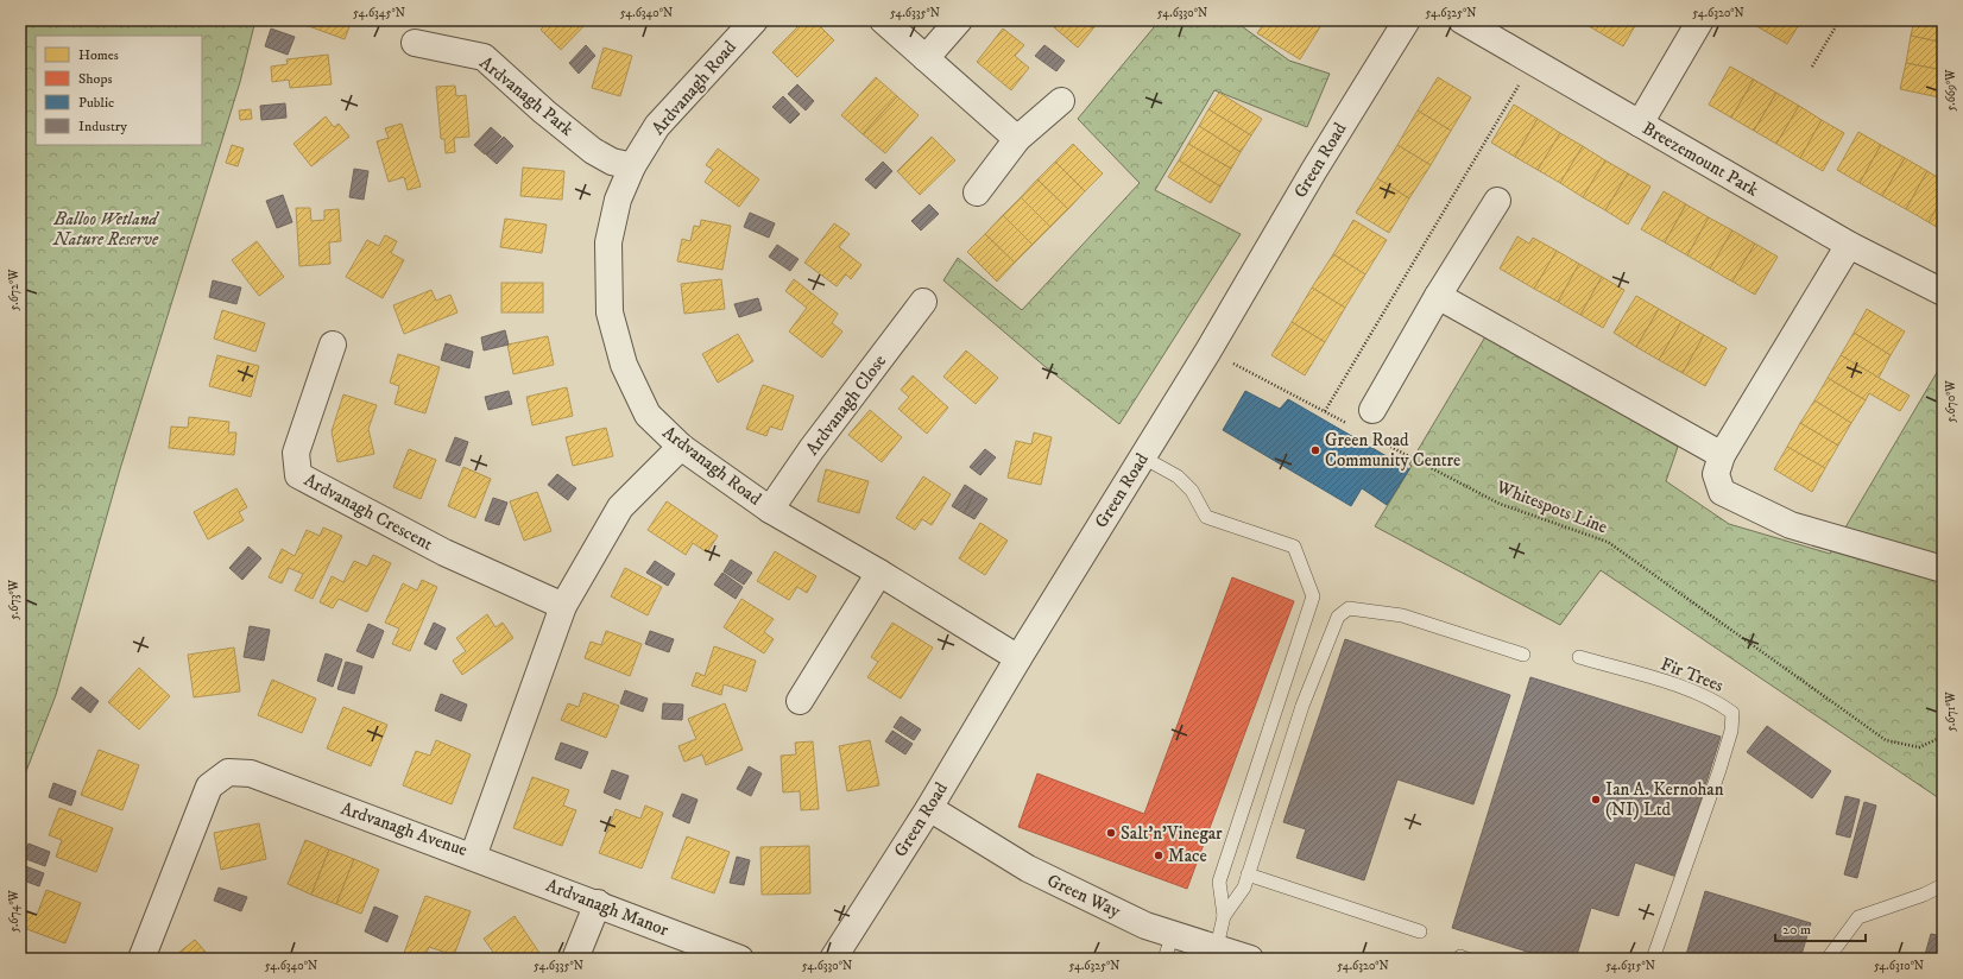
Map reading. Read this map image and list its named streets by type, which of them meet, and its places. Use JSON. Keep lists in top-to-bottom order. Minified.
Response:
{"streets":{"street":["Ardvanagh Road","Ardvanagh Park","Breezemount Park","Green Road","Ardvanagh Close","Ardvanagh Crescent","Ardvanagh Avenue","Green Way","Ardvanagh Manor"],"lane":["Fir Trees"],"path":["Whitespots Line"]},"crossings":[["Ardvanagh Road","Ardvanagh Park"],["Ardvanagh Road","Green Road"],["Ardvanagh Road","Ardvanagh Close"],["Ardvanagh Road","Ardvanagh Avenue"],["Green Road","Green Way"],["Ardvanagh Crescent","Ardvanagh Avenue"],["Ardvanagh Avenue","Ardvanagh Manor"]],"parks":["Balloo Wetland Nature Reserve"],"places":["Green Road Community Centre","Ian A. Kernohan (NI) Ltd","Salt'n'Vinegar","Mace"],"legend":["Homes","Shops","Public","Industry"],"scale_bar":"20 m","coordinates":["54.6345°N","54.6340°N","54.6335°N","54.6330°N","54.6325°N","54.6320°N","5.669°W","5.672°W","5.670°W","5.673°W","5.671°W","5.674°W","54.6315°N","54.6310°N"]}
